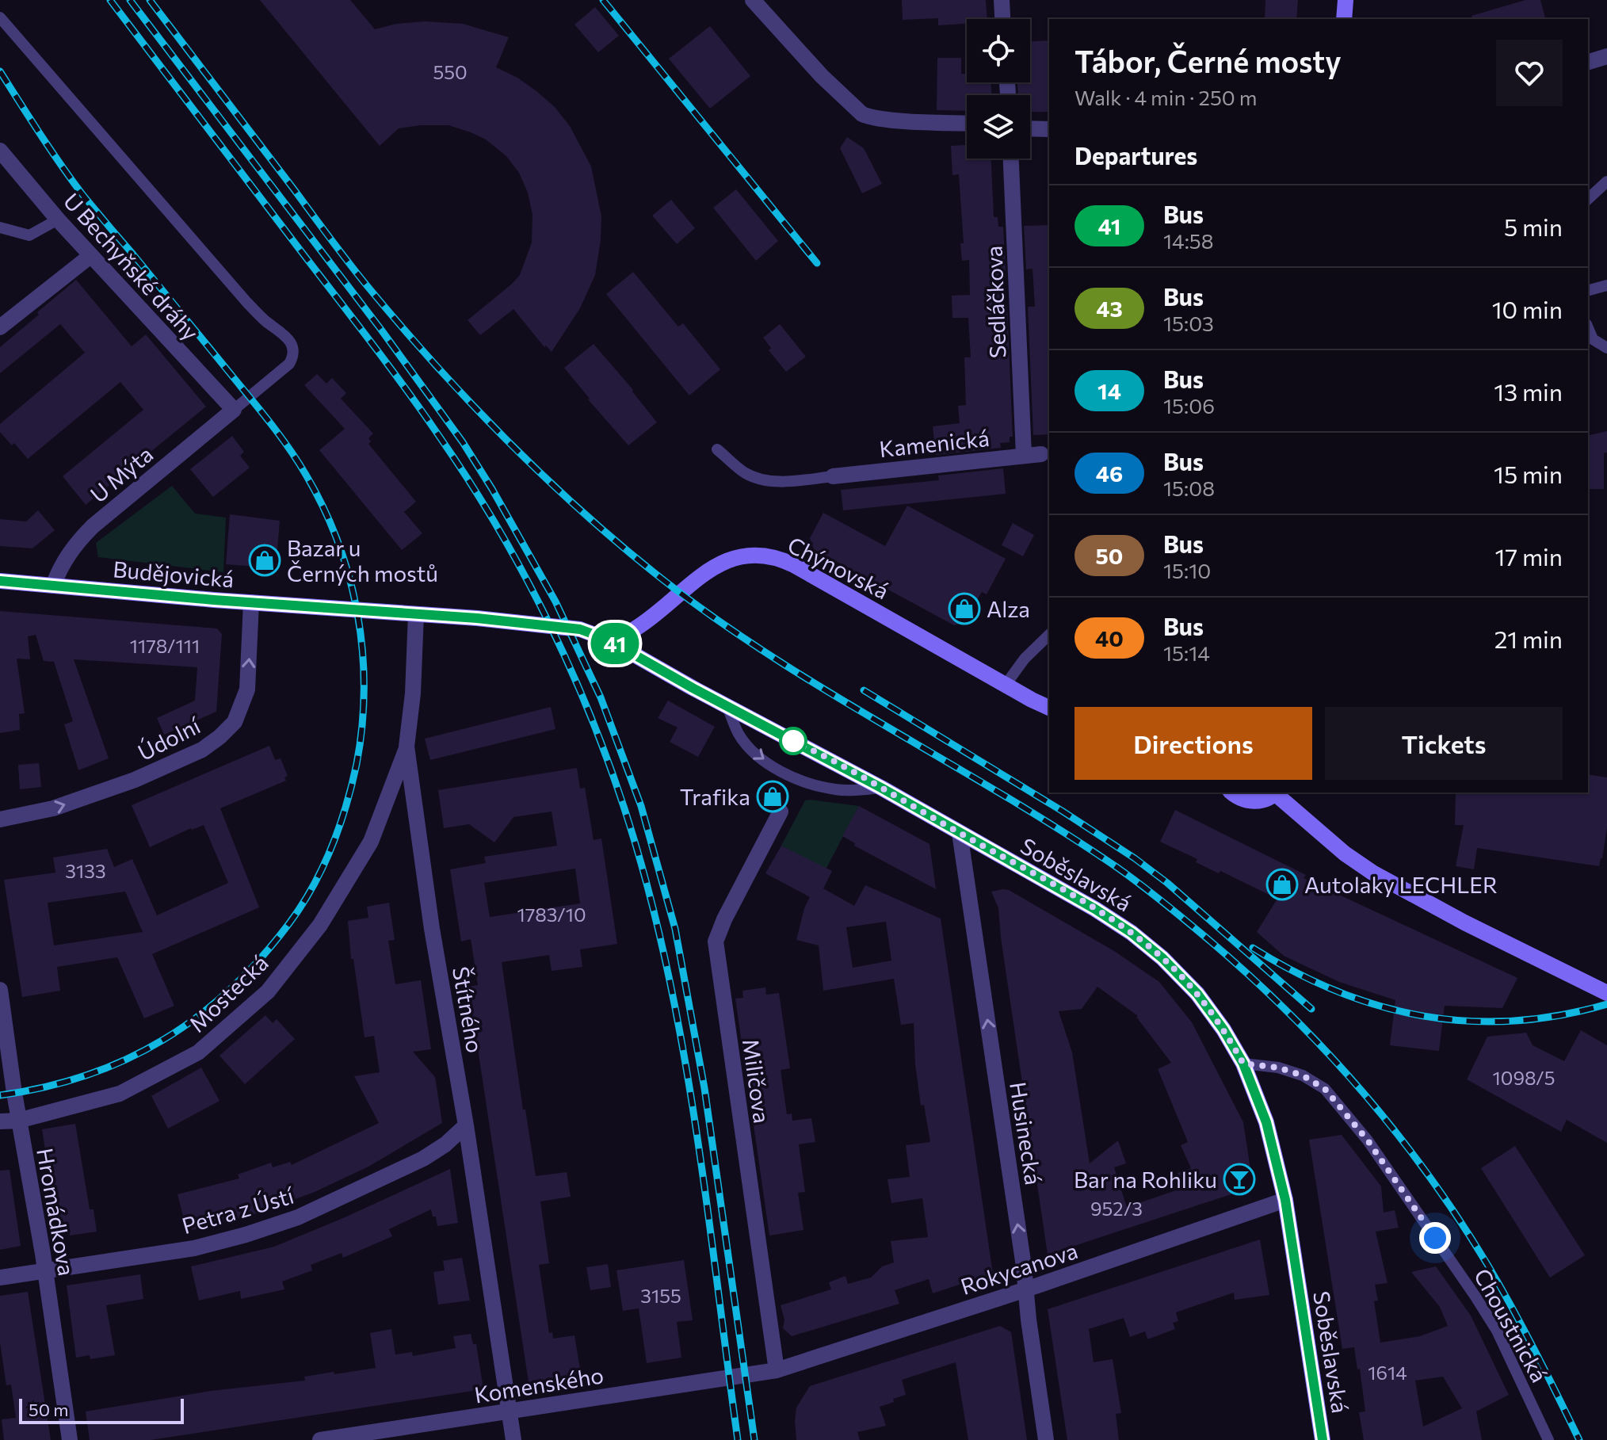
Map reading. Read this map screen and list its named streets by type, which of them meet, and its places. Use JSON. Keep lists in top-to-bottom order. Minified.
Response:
{"streets":{"main road":["Chýnovská","Budějovická","Soběslavská"],"street":["U Bechyňské dráhy","Sedláčkova","Kamenická","U Mýta","Údolní","Mostecká","Štítného","Miličova","Husinecká","Petra z Ústí","Hromádkova","Rokycanova","Komenského"],"lane":["Choustnická"]},"crossings":[["U Bechyňské dráhy","U Mýta"],["Sedláčkova","Kamenická"],["U Mýta","Budějovická"],["Chýnovská","Budějovická"],["Chýnovská","Soběslavská"],["Budějovická","Údolní"],["Budějovická","Soběslavská"],["Budějovická","Štítného"],["Soběslavská","Husinecká"],["Soběslavská","Rokycanova"],["Soběslavská","Choustnická"],["Mostecká","Štítného"],["Mostecká","Hromádkova"],["Štítného","Petra z Ústí"],["Štítného","Komenského"],["Miličova","Rokycanova"],["Miličova","Komenského"],["Husinecká","Rokycanova"],["Petra z Ústí","Hromádkova"],["Rokycanova","Komenského"]],"one_way":["Údolní","Husinecká"],"places":{"shop":["Bazar u Černých mostů","Alza","Trafika","Autolaky LECHLER"],"bar":["Bar na Rohliku"]},"lines":["bus line 41"],"house_numbers":["550","1178/111","3133","1783/10","1098/5","952/3","3155","1614"],"scale_bar":"50 m","page":{"on_map":"41","heading":[["Tábor, Černé mosty","Walk · 4 min · 250 m"],"Departures"],"list":[{"mark":"41","name":"Bus","note":"14:58","value":"5 min"},{"mark":"43","name":"Bus","note":"15:03","value":"10 min"},{"mark":"14","name":"Bus","note":"15:06","value":"13 min"},{"mark":"46","name":"Bus","note":"15:08","value":"15 min"},{"mark":"50","name":"Bus","note":"15:10","value":"17 min"},{"mark":"40","name":"Bus","note":"15:14","value":"21 min"}],"buttons":["Directions","Tickets"],"scale":"50 m"}}
